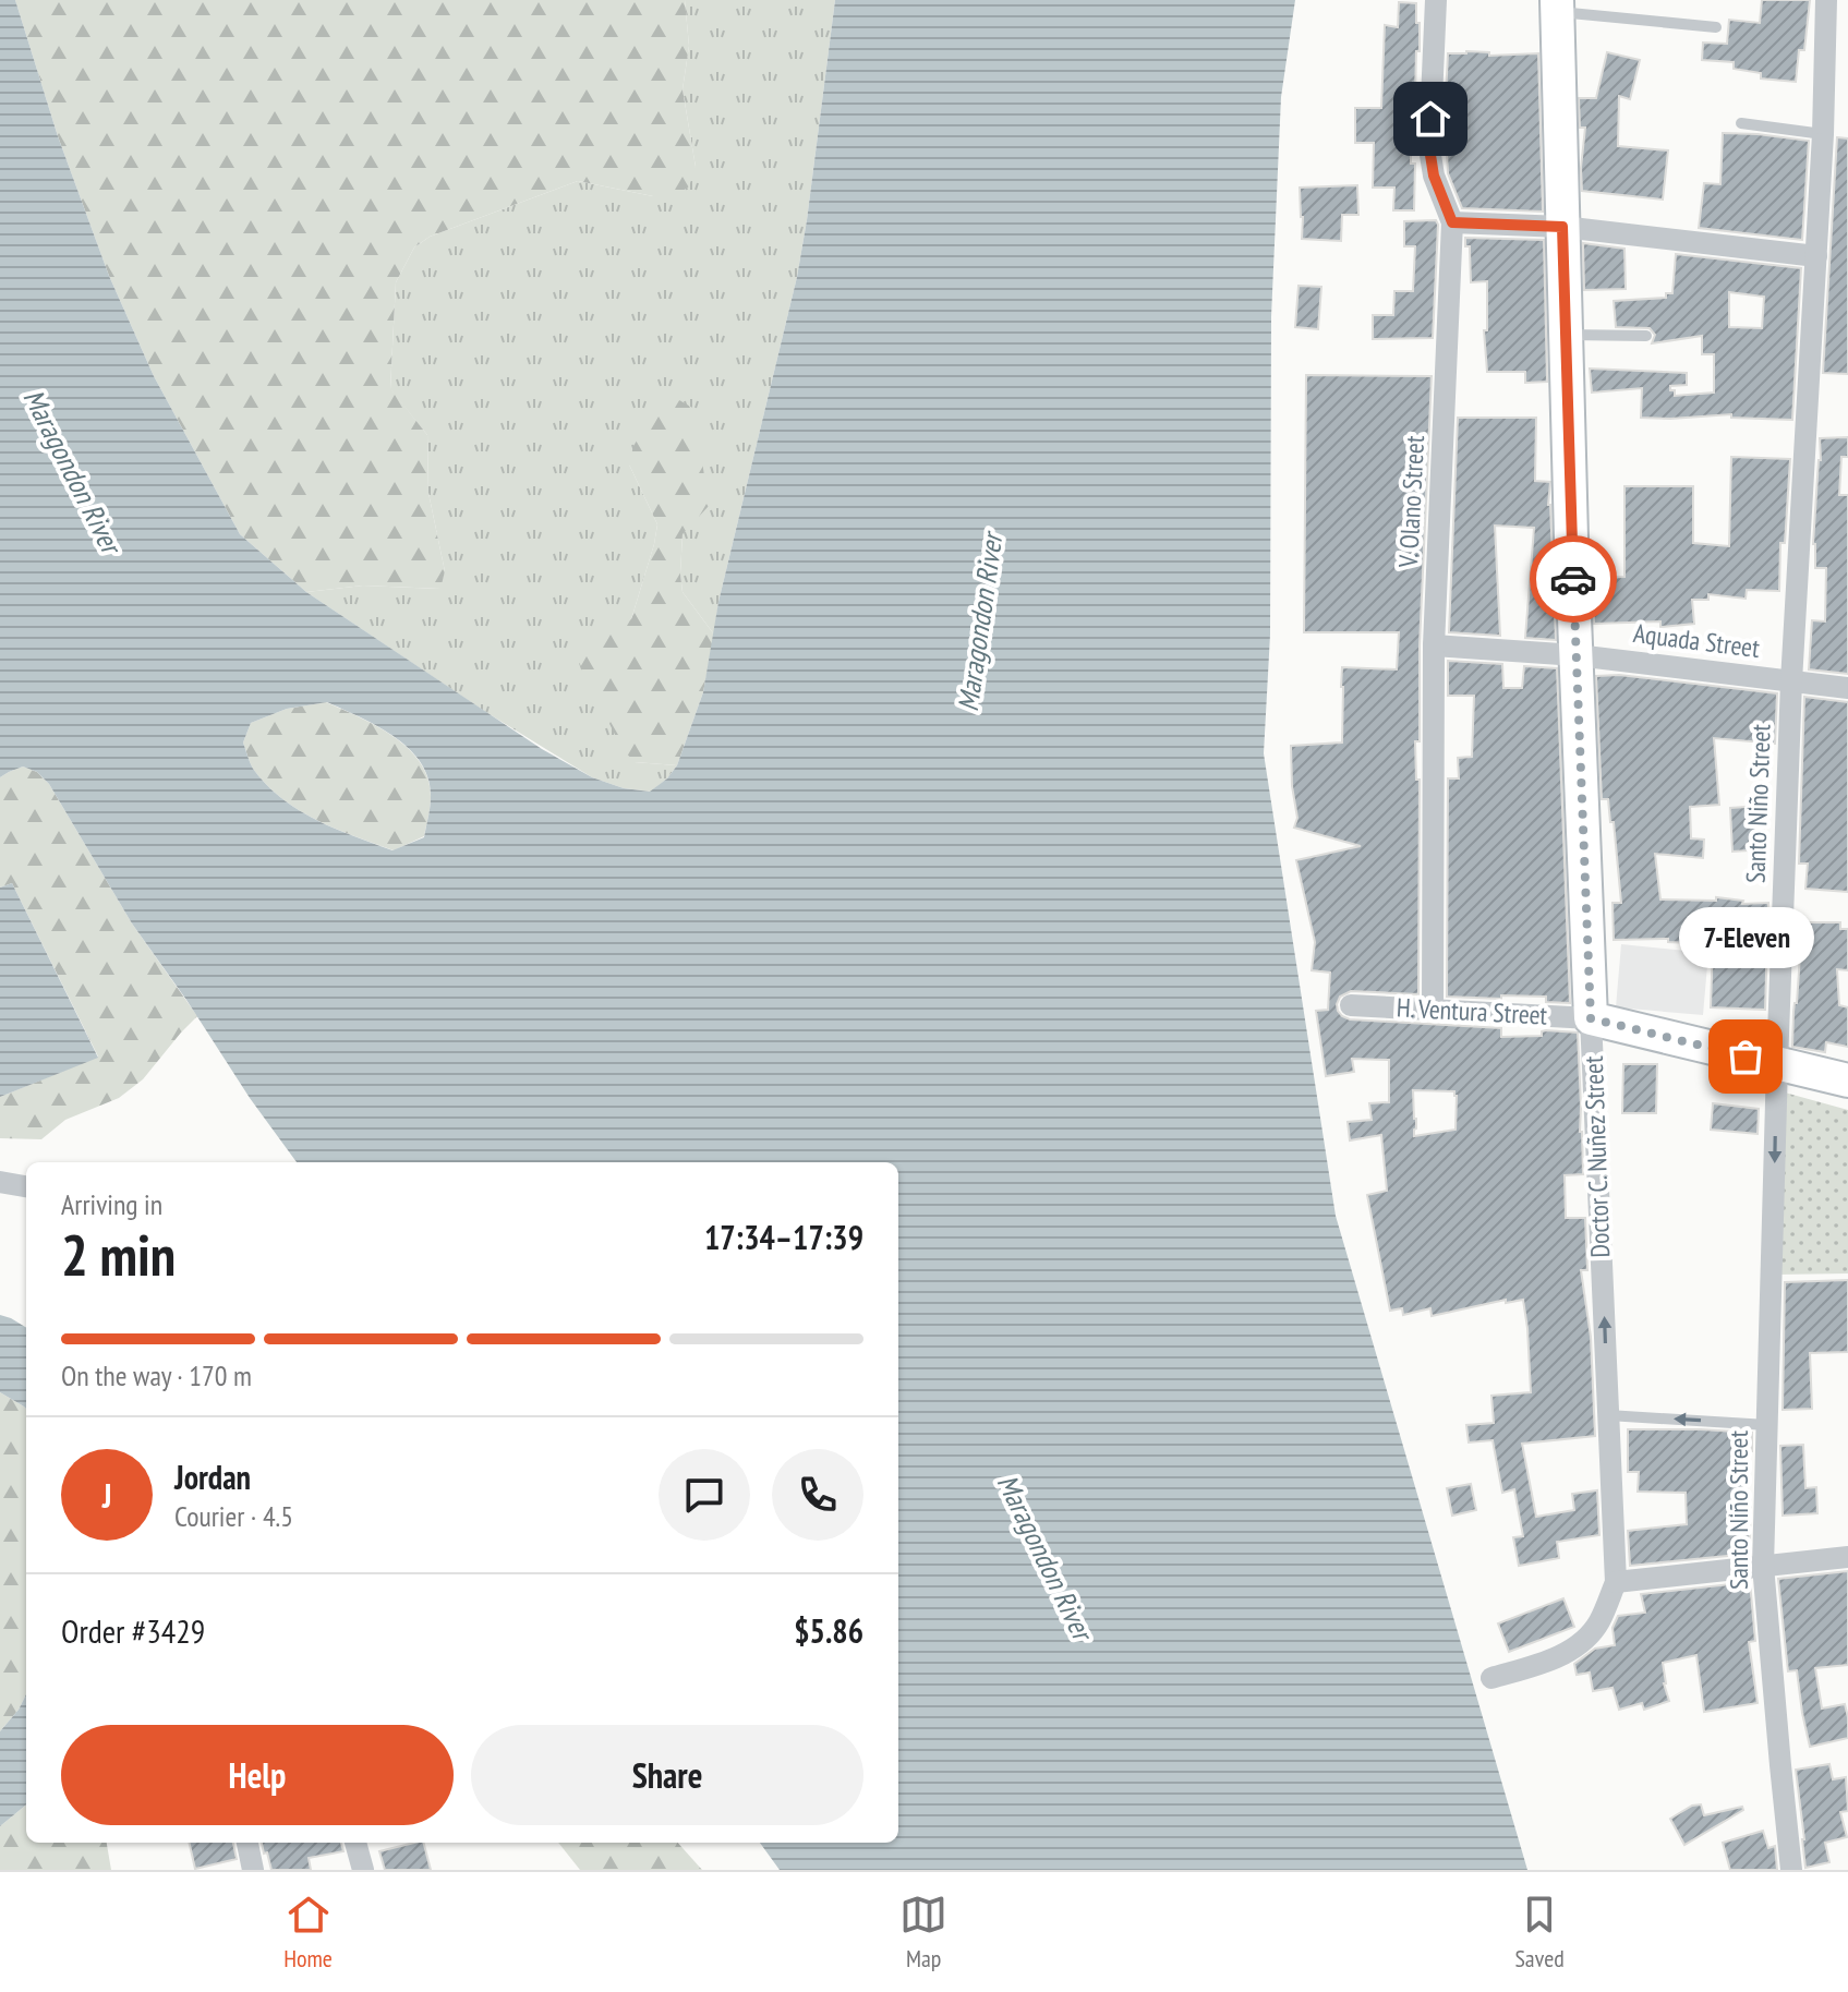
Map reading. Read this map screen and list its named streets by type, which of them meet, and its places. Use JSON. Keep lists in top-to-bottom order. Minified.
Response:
{"streets":{"main road":["H. Ventura Street","Doctor C. Nuñez Street"],"street":["V. Olano Street","Aquada Street","Santo Niño Street"]},"crossings":[["V. Olano Street","Aquada Street"],["V. Olano Street","H. Ventura Street"],["Aquada Street","Santo Niño Street"],["Aquada Street","Doctor C. Nuñez Street"],["Santo Niño Street","H. Ventura Street"],["H. Ventura Street","Doctor C. Nuñez Street"]],"water":["Maragondon River"],"places":["7-Eleven"],"page":{"bubble":"7-Eleven","heading":["2 min","Arriving in","17:34–17:39"],"panel":["Jordan","Courier · 4.5","Order #3429","$5.86"],"bar":"On the way · 170 m","round":"J","buttons":["Help","Share"],"tabs":["Home","Map","Saved"]}}
